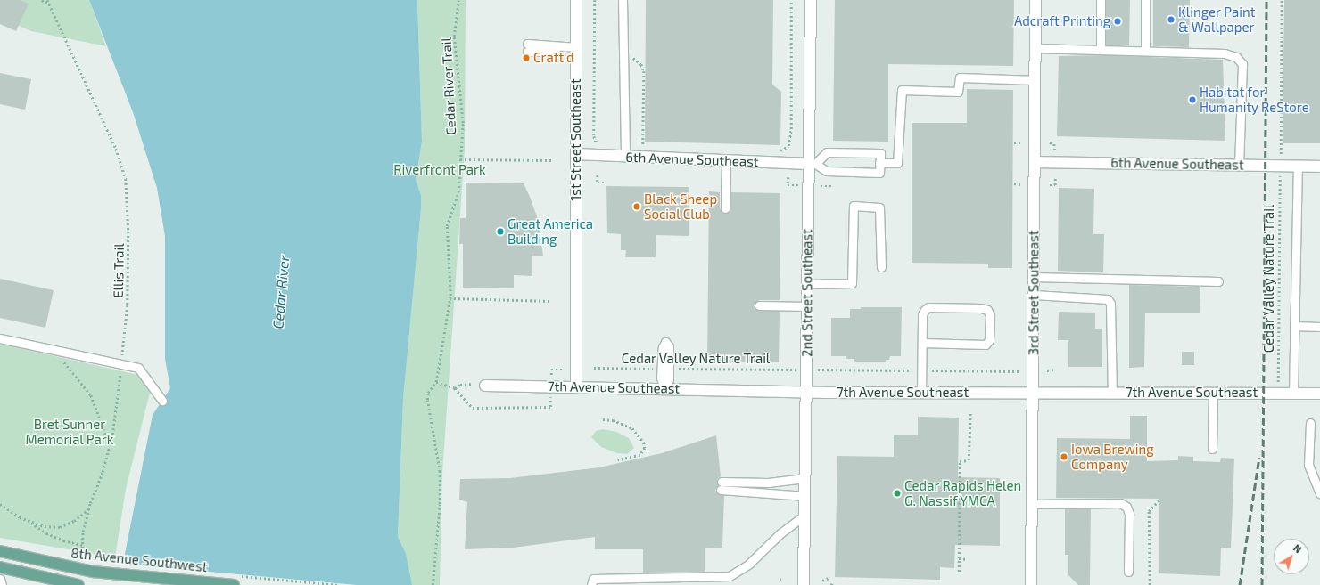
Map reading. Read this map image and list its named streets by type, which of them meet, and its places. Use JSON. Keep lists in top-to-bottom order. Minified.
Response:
{"streets":{"main road":["8th Avenue Southwest"],"street":["1st Street Southeast","6th Avenue Southeast","2nd Street Southeast","3rd Street Southeast","7th Avenue Southeast"],"path":["Cedar River Trail","Ellis Trail","Cedar Valley Nature Trail"]},"crossings":[["1st Street Southeast","6th Avenue Southeast"],["1st Street Southeast","7th Avenue Southeast"],["6th Avenue Southeast","2nd Street Southeast"],["6th Avenue Southeast","3rd Street Southeast"],["2nd Street Southeast","7th Avenue Southeast"],["3rd Street Southeast","7th Avenue Southeast"]],"water":["Cedar River"],"parks":["Riverfront Park","Bret Sunner Memorial Park"],"places":["Klinger Paint & Wallpaper","Adcraft Printing","Craft'd","Habitat for Humanity ReStore","Black Sheep Social Club","Great America Building","Iowa Brewing Company","Cedar Rapids Helen G. Nassif YMCA"],"north":"top right"}
